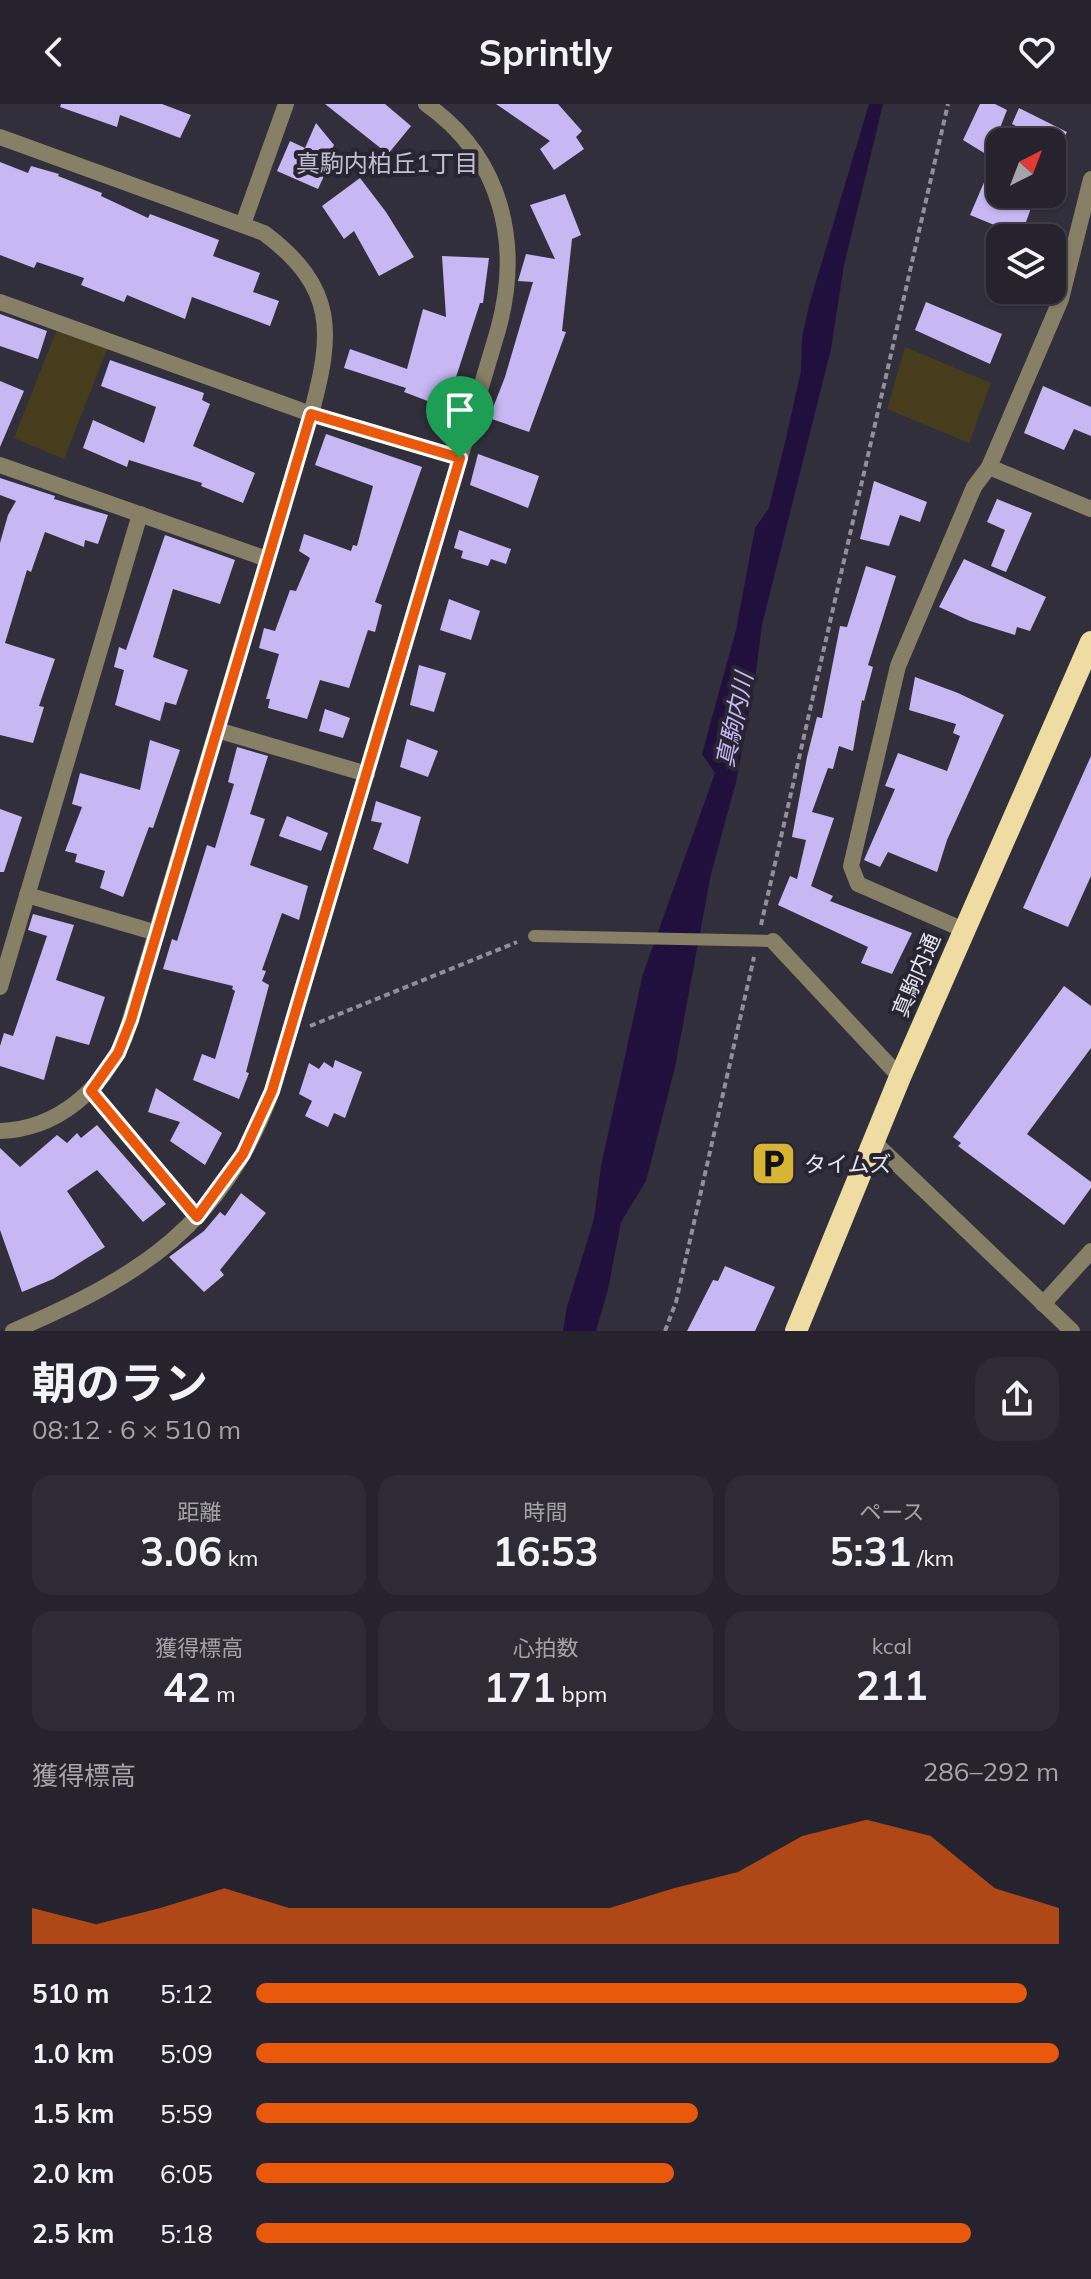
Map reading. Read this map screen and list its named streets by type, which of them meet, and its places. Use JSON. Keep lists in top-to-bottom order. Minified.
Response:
{"streets":{"highway":["真駒内通"]},"districts":["真駒内柏丘1丁目"],"water":["真駒内川"],"places":{"parking":["タイムズ"]},"north":"top right","page":{"header":"Sprintly","heading":["朝のラン","08:12 · 6 × 510 m"],"stats":[["距離","3.06 km"],["時間","16:53"],["ペース","5:31 /km"],["獲得標高","42 m"],["心拍数","171 bpm"],["kcal","211"]],"chart":["獲得標高","286–292 m"],"list":[{"name":"510 m","note":"5:12"},{"name":"1.0 km","note":"5:09"},{"name":"1.5 km","note":"5:59"},{"name":"2.0 km","note":"6:05"},{"name":"2.5 km","note":"5:18"}]}}
